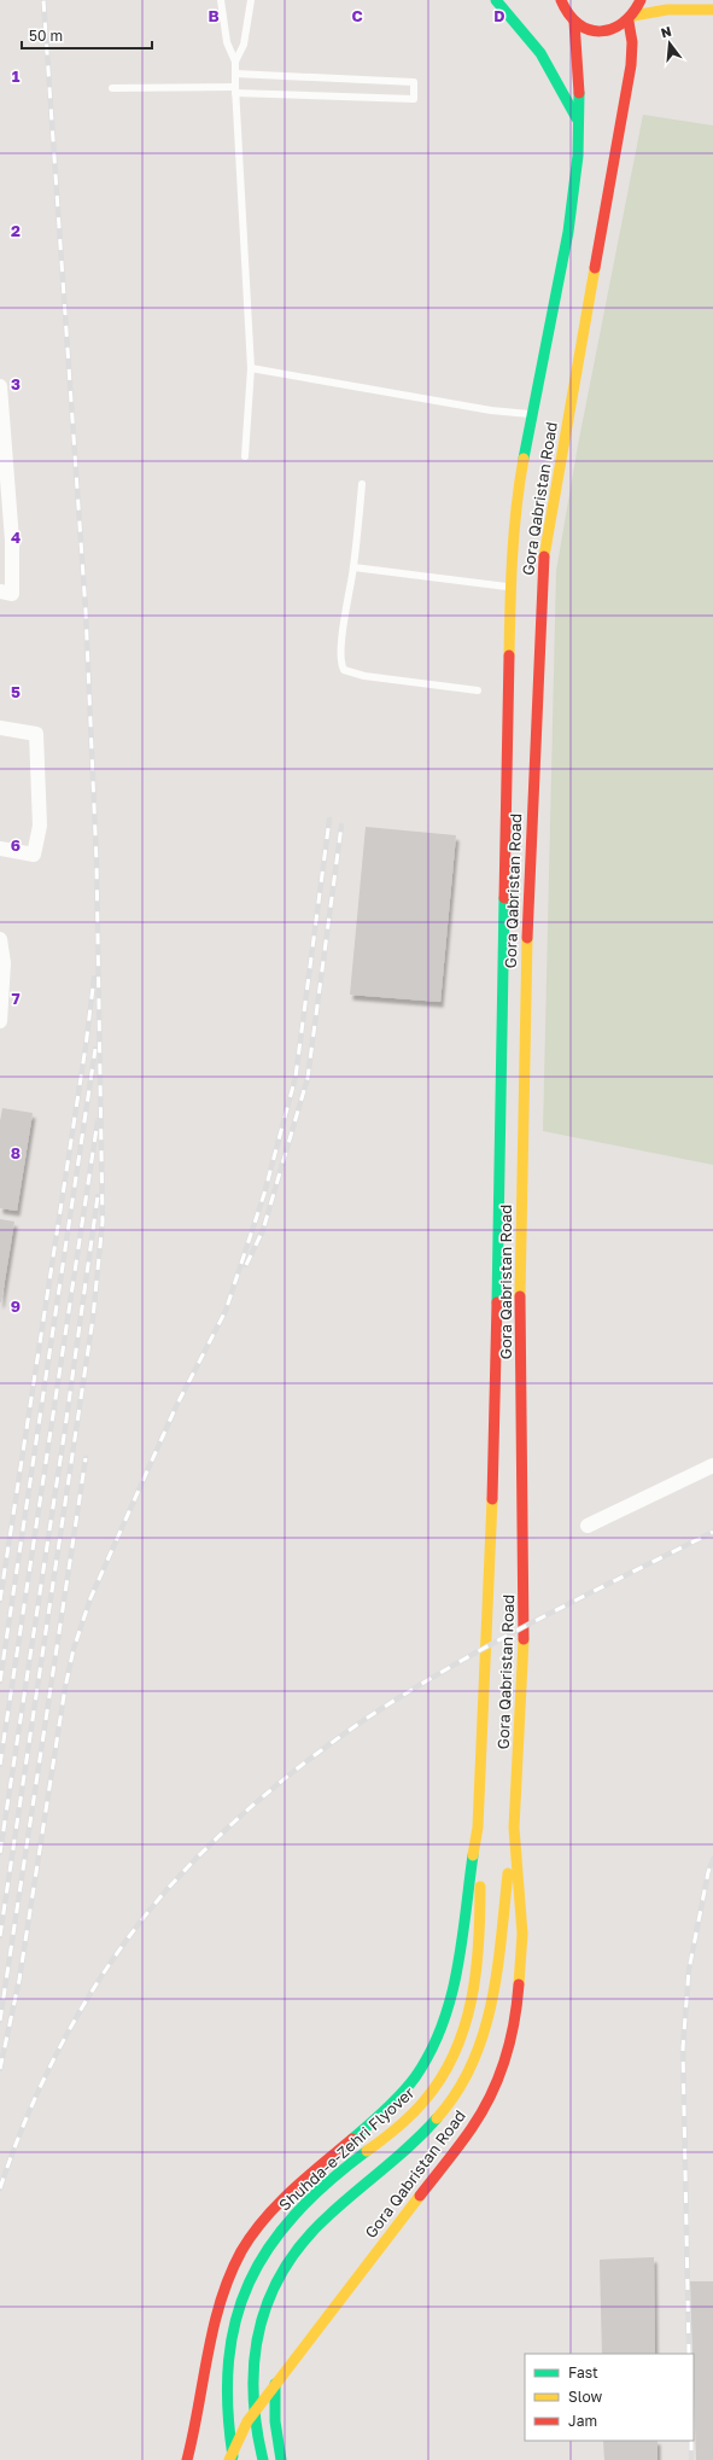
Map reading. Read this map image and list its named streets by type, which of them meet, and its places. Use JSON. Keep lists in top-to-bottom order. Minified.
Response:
{"streets":{"main road":["Gora Qabristan Road","Shuhda-e-Zehri Flyover"]},"crossings":[["Gora Qabristan Road","Shuhda-e-Zehri Flyover"]],"legend":["Fast","Slow","Jam"],"scale_bar":"50 m","north":"top","grid":{"columns":["B","C","D"],"rows":["1","2","3","4","5","6","7","8","9"]}}
